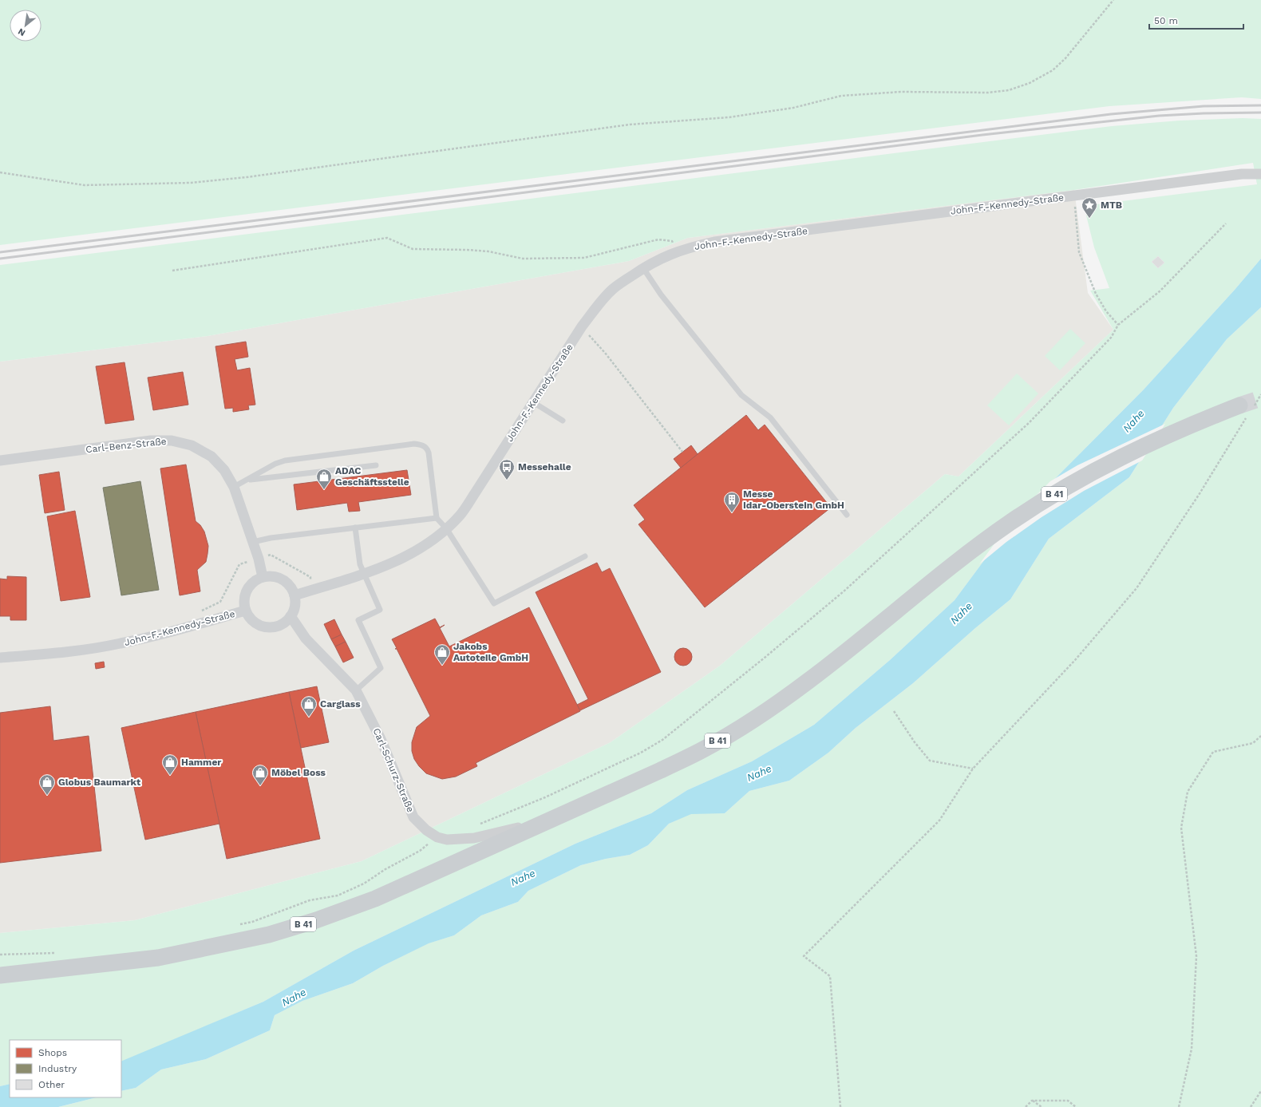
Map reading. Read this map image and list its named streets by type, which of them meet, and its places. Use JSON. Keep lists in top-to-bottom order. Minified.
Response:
{"streets":{"main road":["B 41"],"street":["John-F.-Kennedy-Straße","Carl-Benz-Straße","Carl-Schurz-Straße"]},"crossings":[["John-F.-Kennedy-Straße","Carl-Benz-Straße"],["John-F.-Kennedy-Straße","Carl-Schurz-Straße"],["Carl-Benz-Straße","Carl-Schurz-Straße"],["B 41","Carl-Schurz-Straße"]],"water":["Nahe"],"places":{"place":["MTB"],"bus stop":["Messehalle"],"shop":["ADAC Geschäftsstelle","Jakobs Autoteile GmbH","Carglass","Hammer","Möbel Boss","Globus Baumarkt"],"building":["Messe Idar-Oberstein GmbH"]},"legend":["Shops","Industry","Other"],"scale_bar":"50 m","north":"bottom left"}
